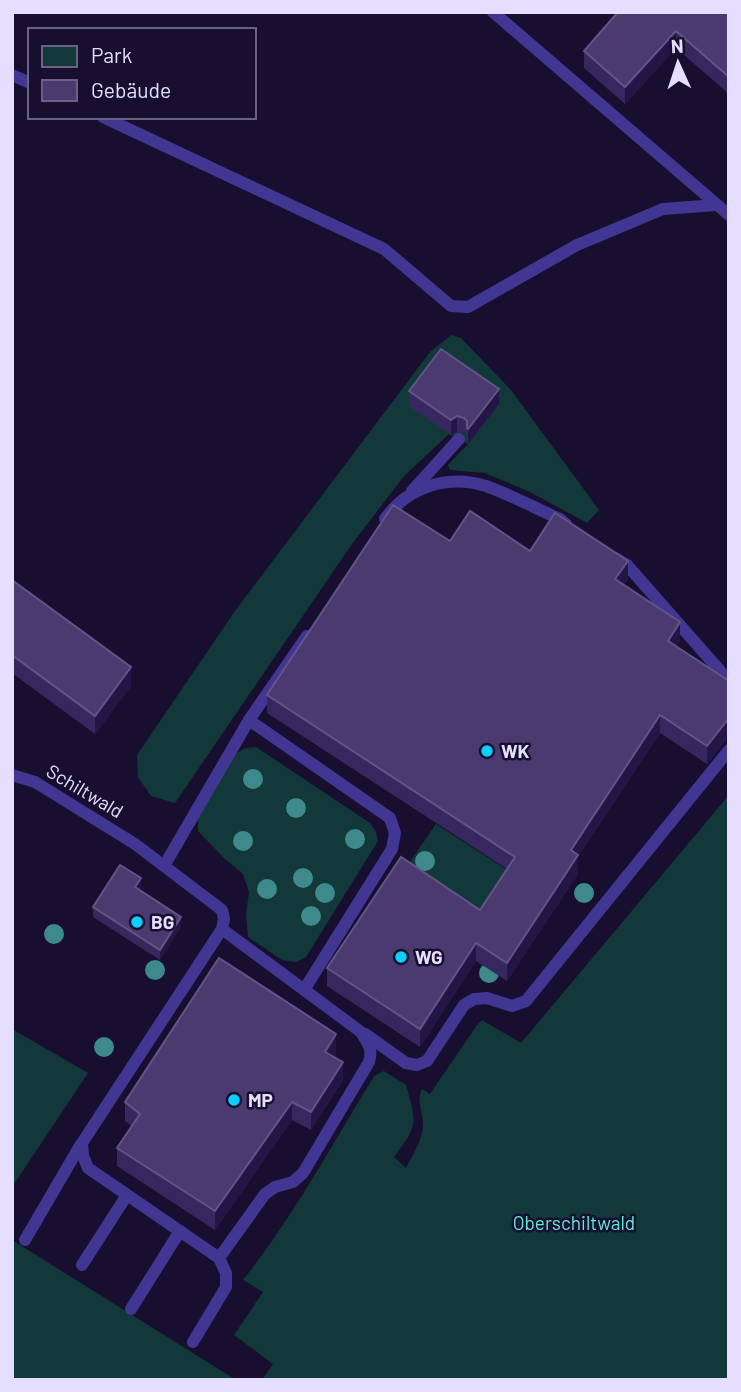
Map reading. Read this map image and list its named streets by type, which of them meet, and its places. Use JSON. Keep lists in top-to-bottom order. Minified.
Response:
{"streets":{"lane":["Schiltwald"]},"parks":["Oberschiltwald"],"places":["WK","BG","WG","MP"],"legend":["Park","Gebäude"],"north":"top"}
